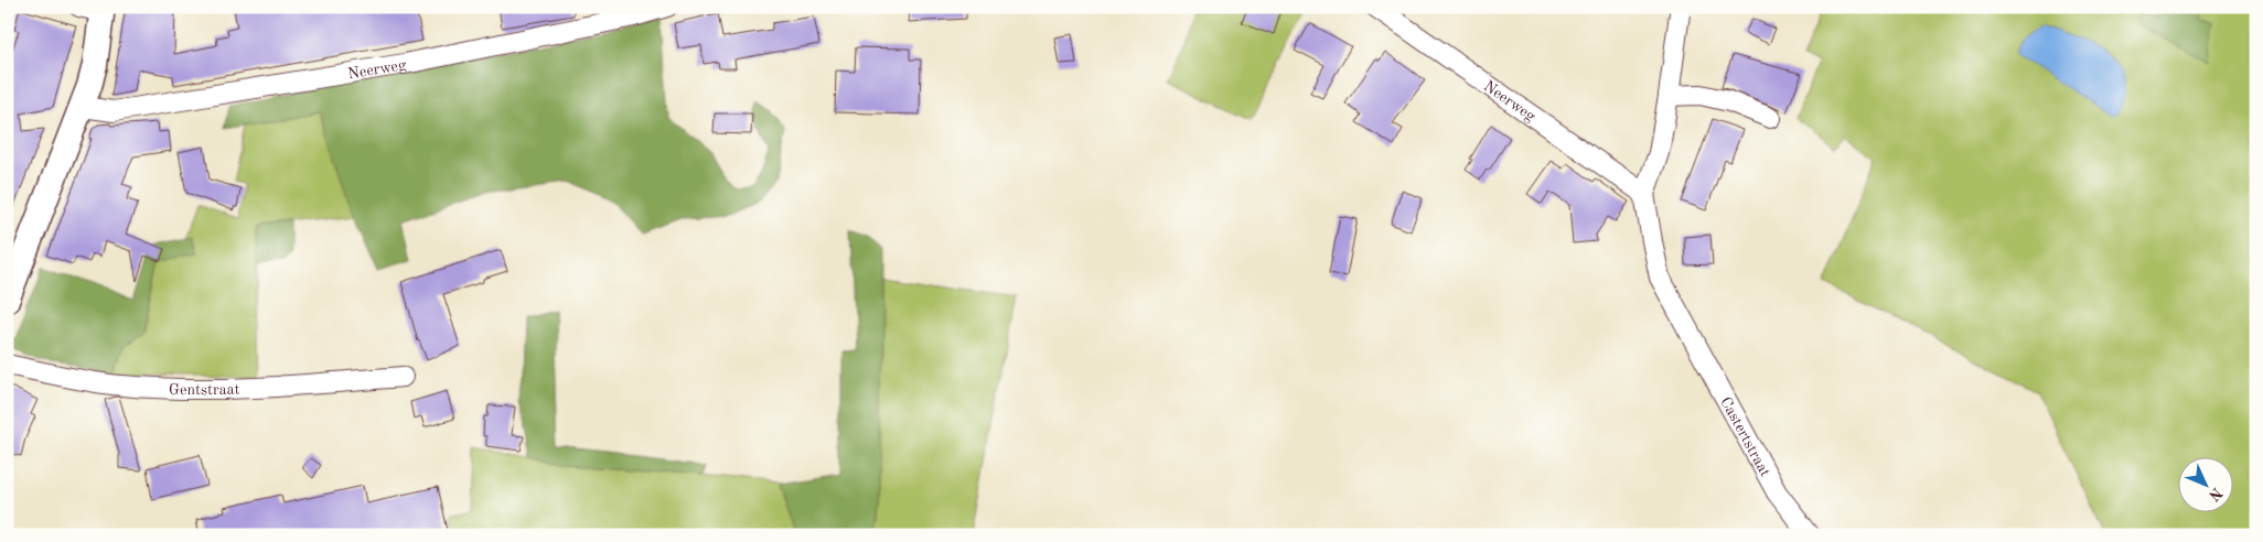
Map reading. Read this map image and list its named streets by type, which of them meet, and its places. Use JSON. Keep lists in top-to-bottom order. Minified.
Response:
{"streets":{"street":["Neerweg","Gentstraat","Castertstraat"]},"crossings":[["Neerweg","Castertstraat"]],"north":"bottom right"}
